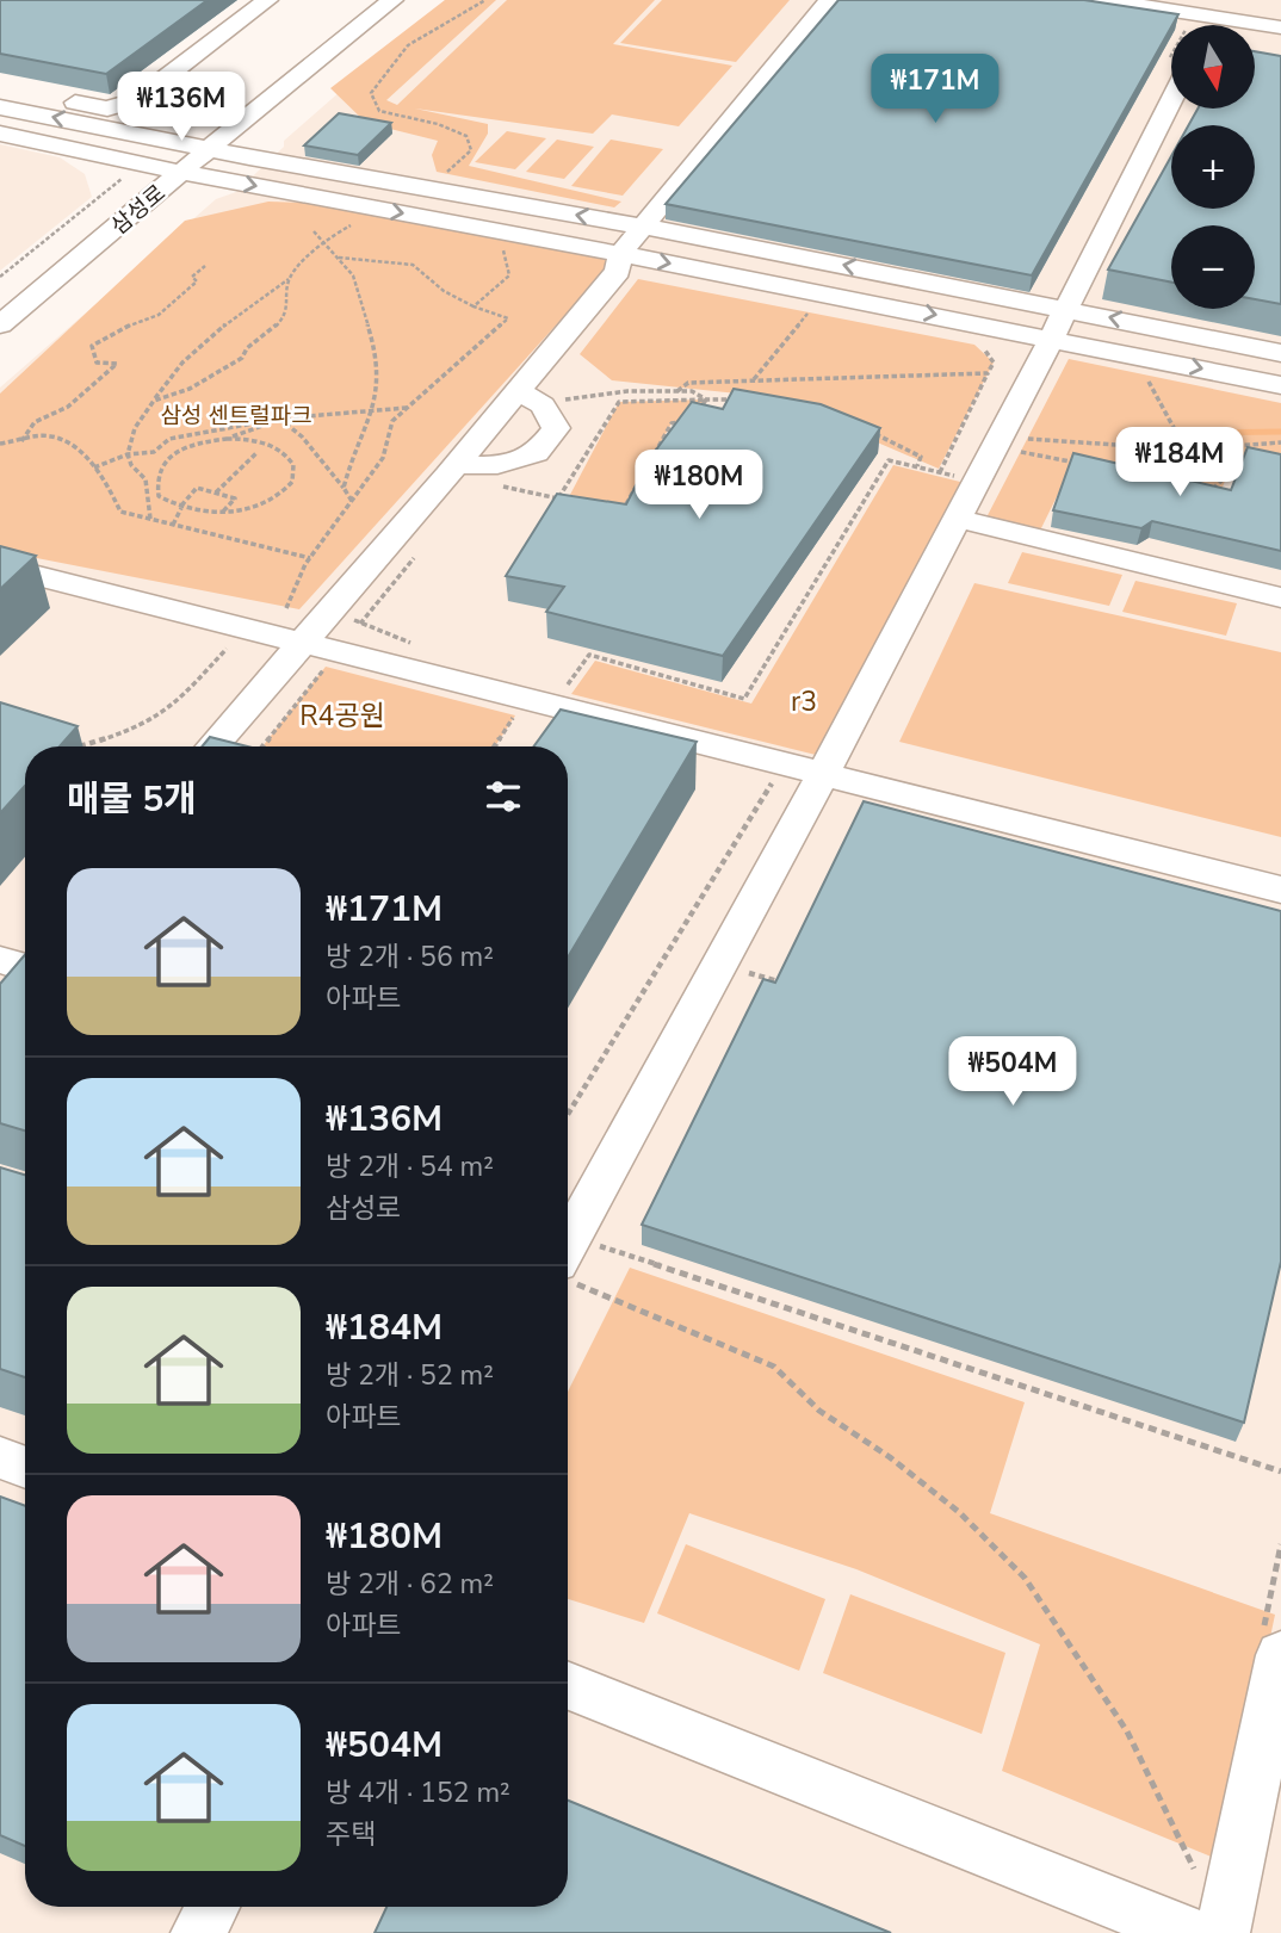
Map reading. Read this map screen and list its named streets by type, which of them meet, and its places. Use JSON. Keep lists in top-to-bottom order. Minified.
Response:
{"streets":{"street":["삼성로"]},"parks":["삼성 센트럴파크","r3","R4공원"],"north":"bottom","page":{"map_buttons":["+","−"],"price":["₩171M","₩136M","₩184M","₩180M","₩504M"],"heading":"매물 5개","list":[{"name":"₩171M","note":"방 2개 · 56 m² · 아파트"},{"name":"₩136M","note":"방 2개 · 54 m² · 삼성로"},{"name":"₩184M","note":"방 2개 · 52 m² · 아파트"},{"name":"₩180M","note":"방 2개 · 62 m² · 아파트"},{"name":"₩504M","note":"방 4개 · 152 m² · 주택"}]}}
